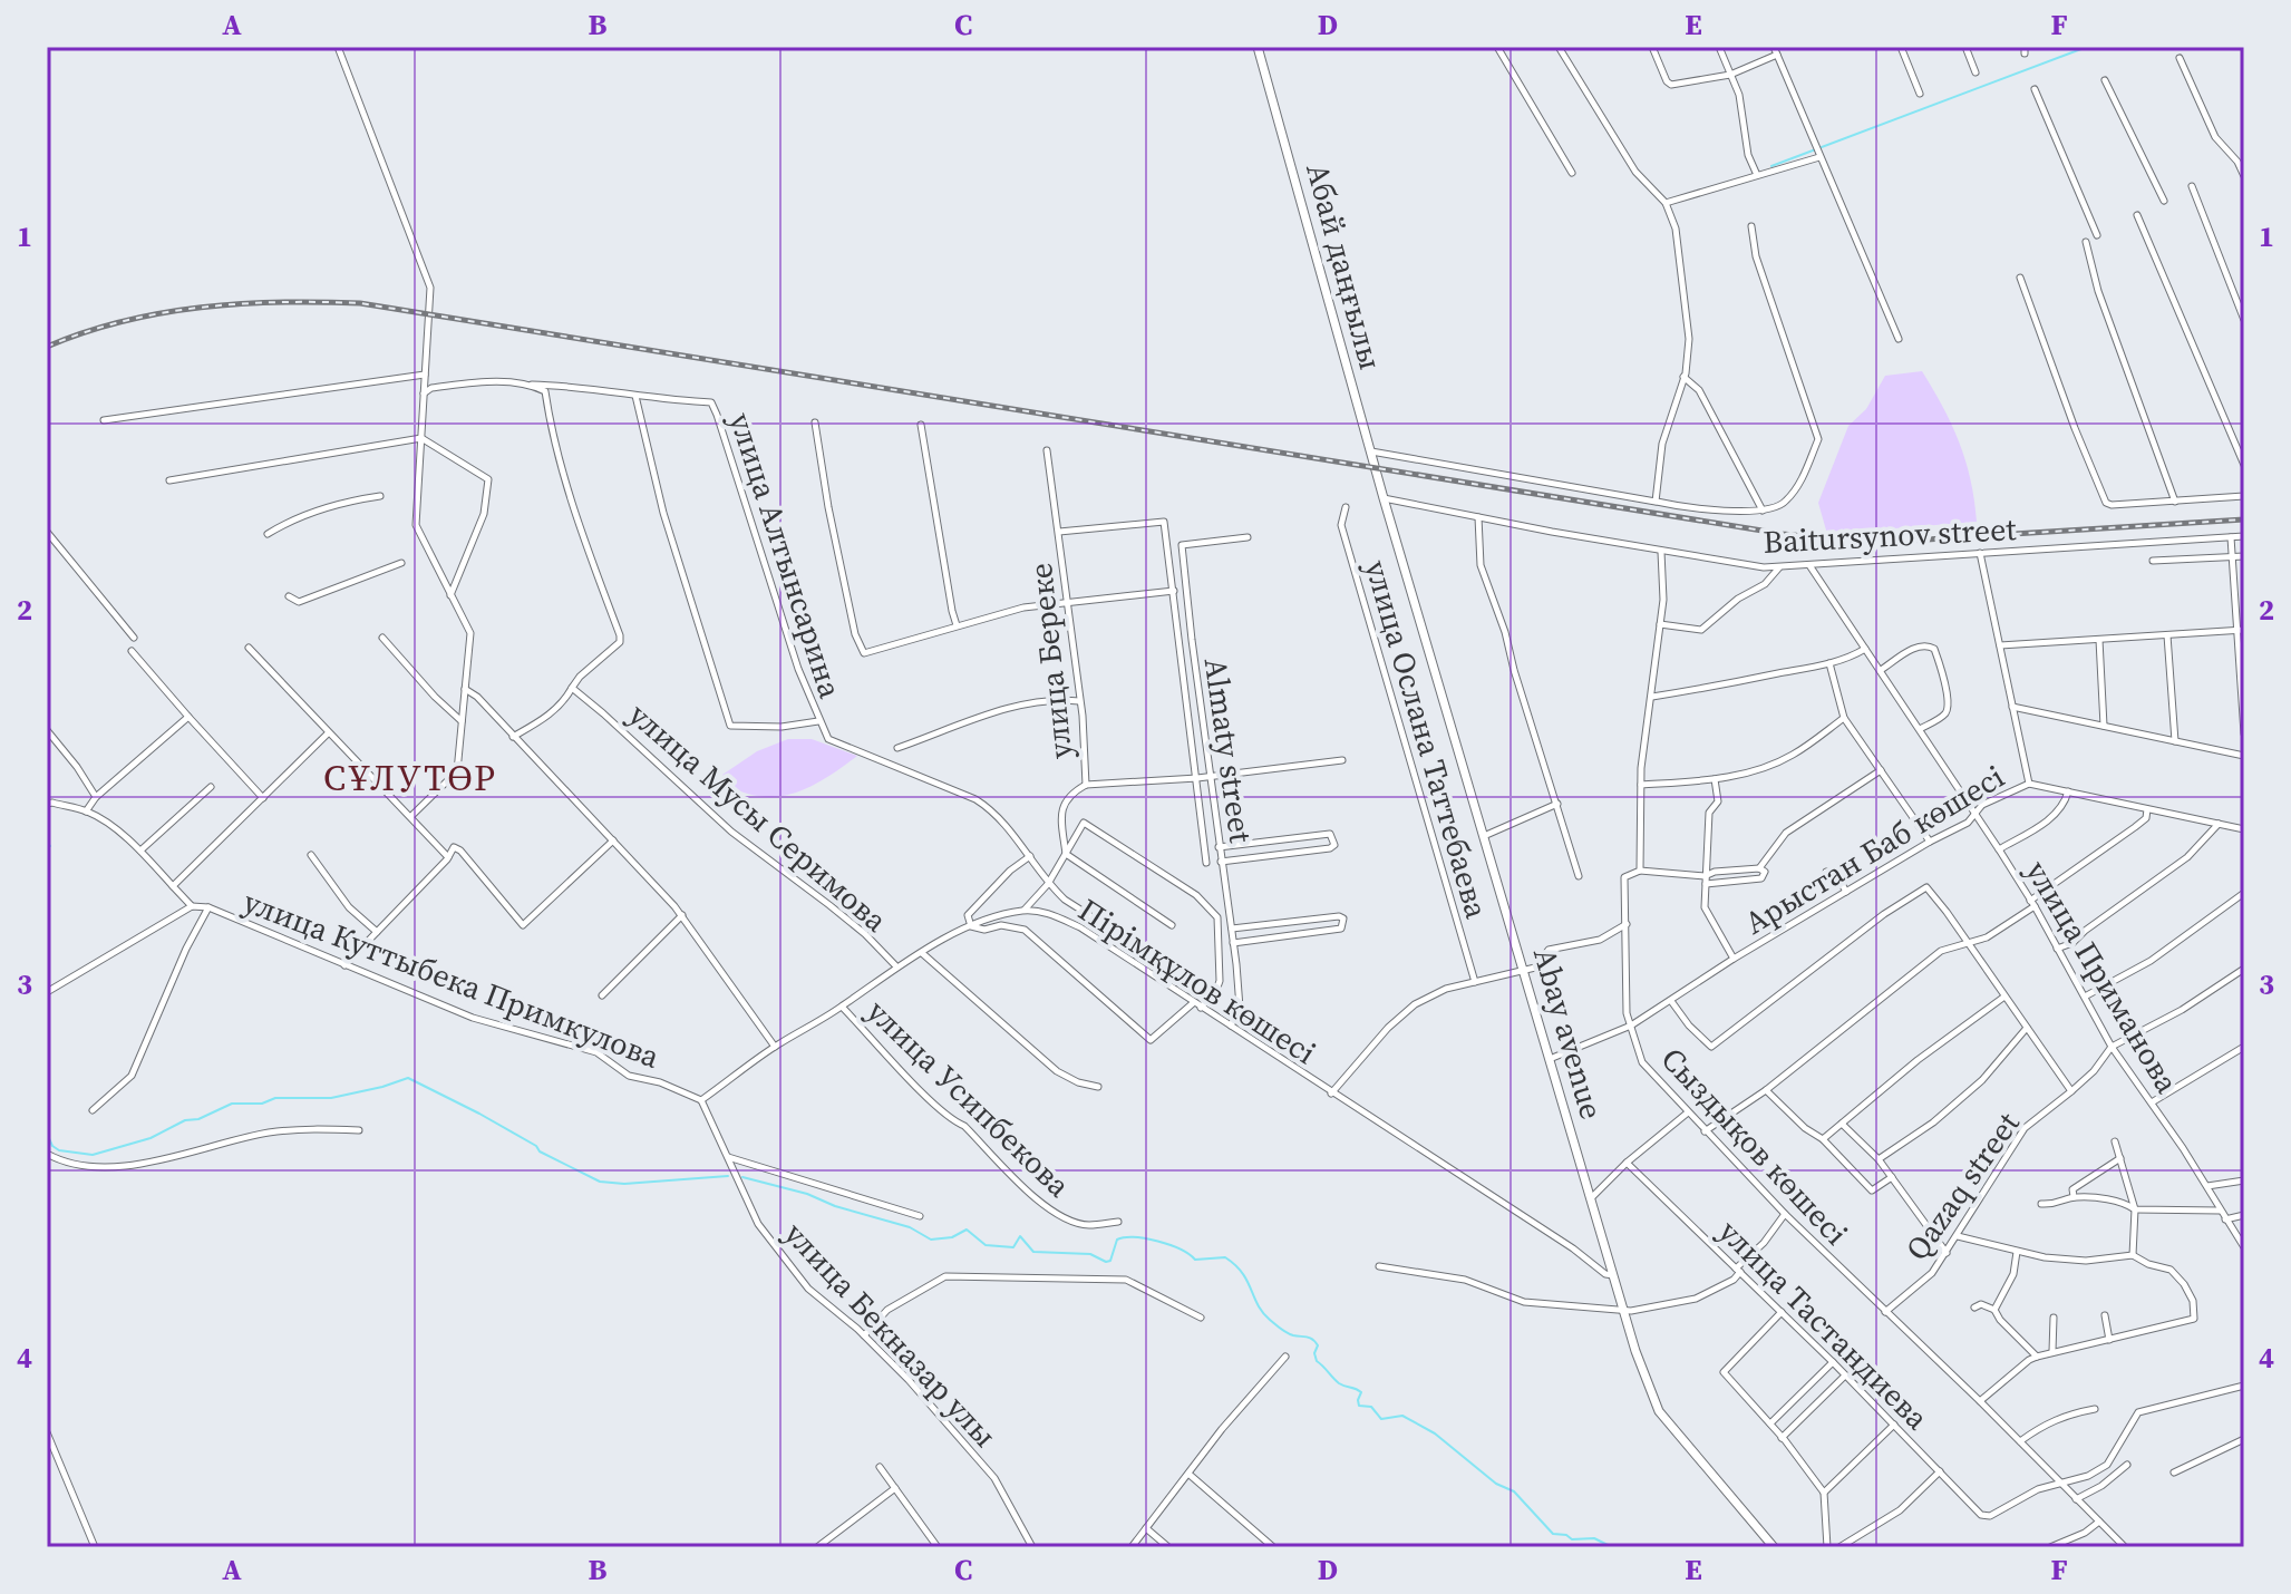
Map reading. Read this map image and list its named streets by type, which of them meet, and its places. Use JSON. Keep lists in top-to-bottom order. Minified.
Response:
{"streets":{"street":["Абай даңғылы","Baitursynov street","улица Алтынсарина","улица Береке","улица Ослана Таттебаева","Almaty street","улица Мусы Серимова","Арыстан Баб көшесі","улица Приманова","улица Куттыбека Примкулова","Пірімқұлов көшесі","Abay avenue","улица Усипбекова","Сыздықов көшесі","Qazaq street","улица Тастандиева","улица Бекназар улы"]},"crossings":[["Абай даңғылы","Baitursynov street"],["Абай даңғылы","Abay avenue"],["Baitursynov street","улица Приманова"],["Baitursynov street","Abay avenue"],["Baitursynov street","Сыздықов көшесі"],["Almaty street","Пірімқұлов көшесі"],["Арыстан Баб көшесі","улица Приманова"],["Арыстан Баб көшесі","Abay avenue"],["Арыстан Баб көшесі","Сыздықов көшесі"],["улица Приманова","Qazaq street"],["улица Куттыбека Примкулова","улица Бекназар улы"],["Пірімқұлов көшесі","Abay avenue"],["Сыздықов көшесі","Qazaq street"],["Сыздықов көшесі","улица Тастандиева"]],"districts":["СҰЛУТӨР"],"grid":{"columns":["A","B","C","D","E","F"],"rows":["1","2","3","4"]}}
